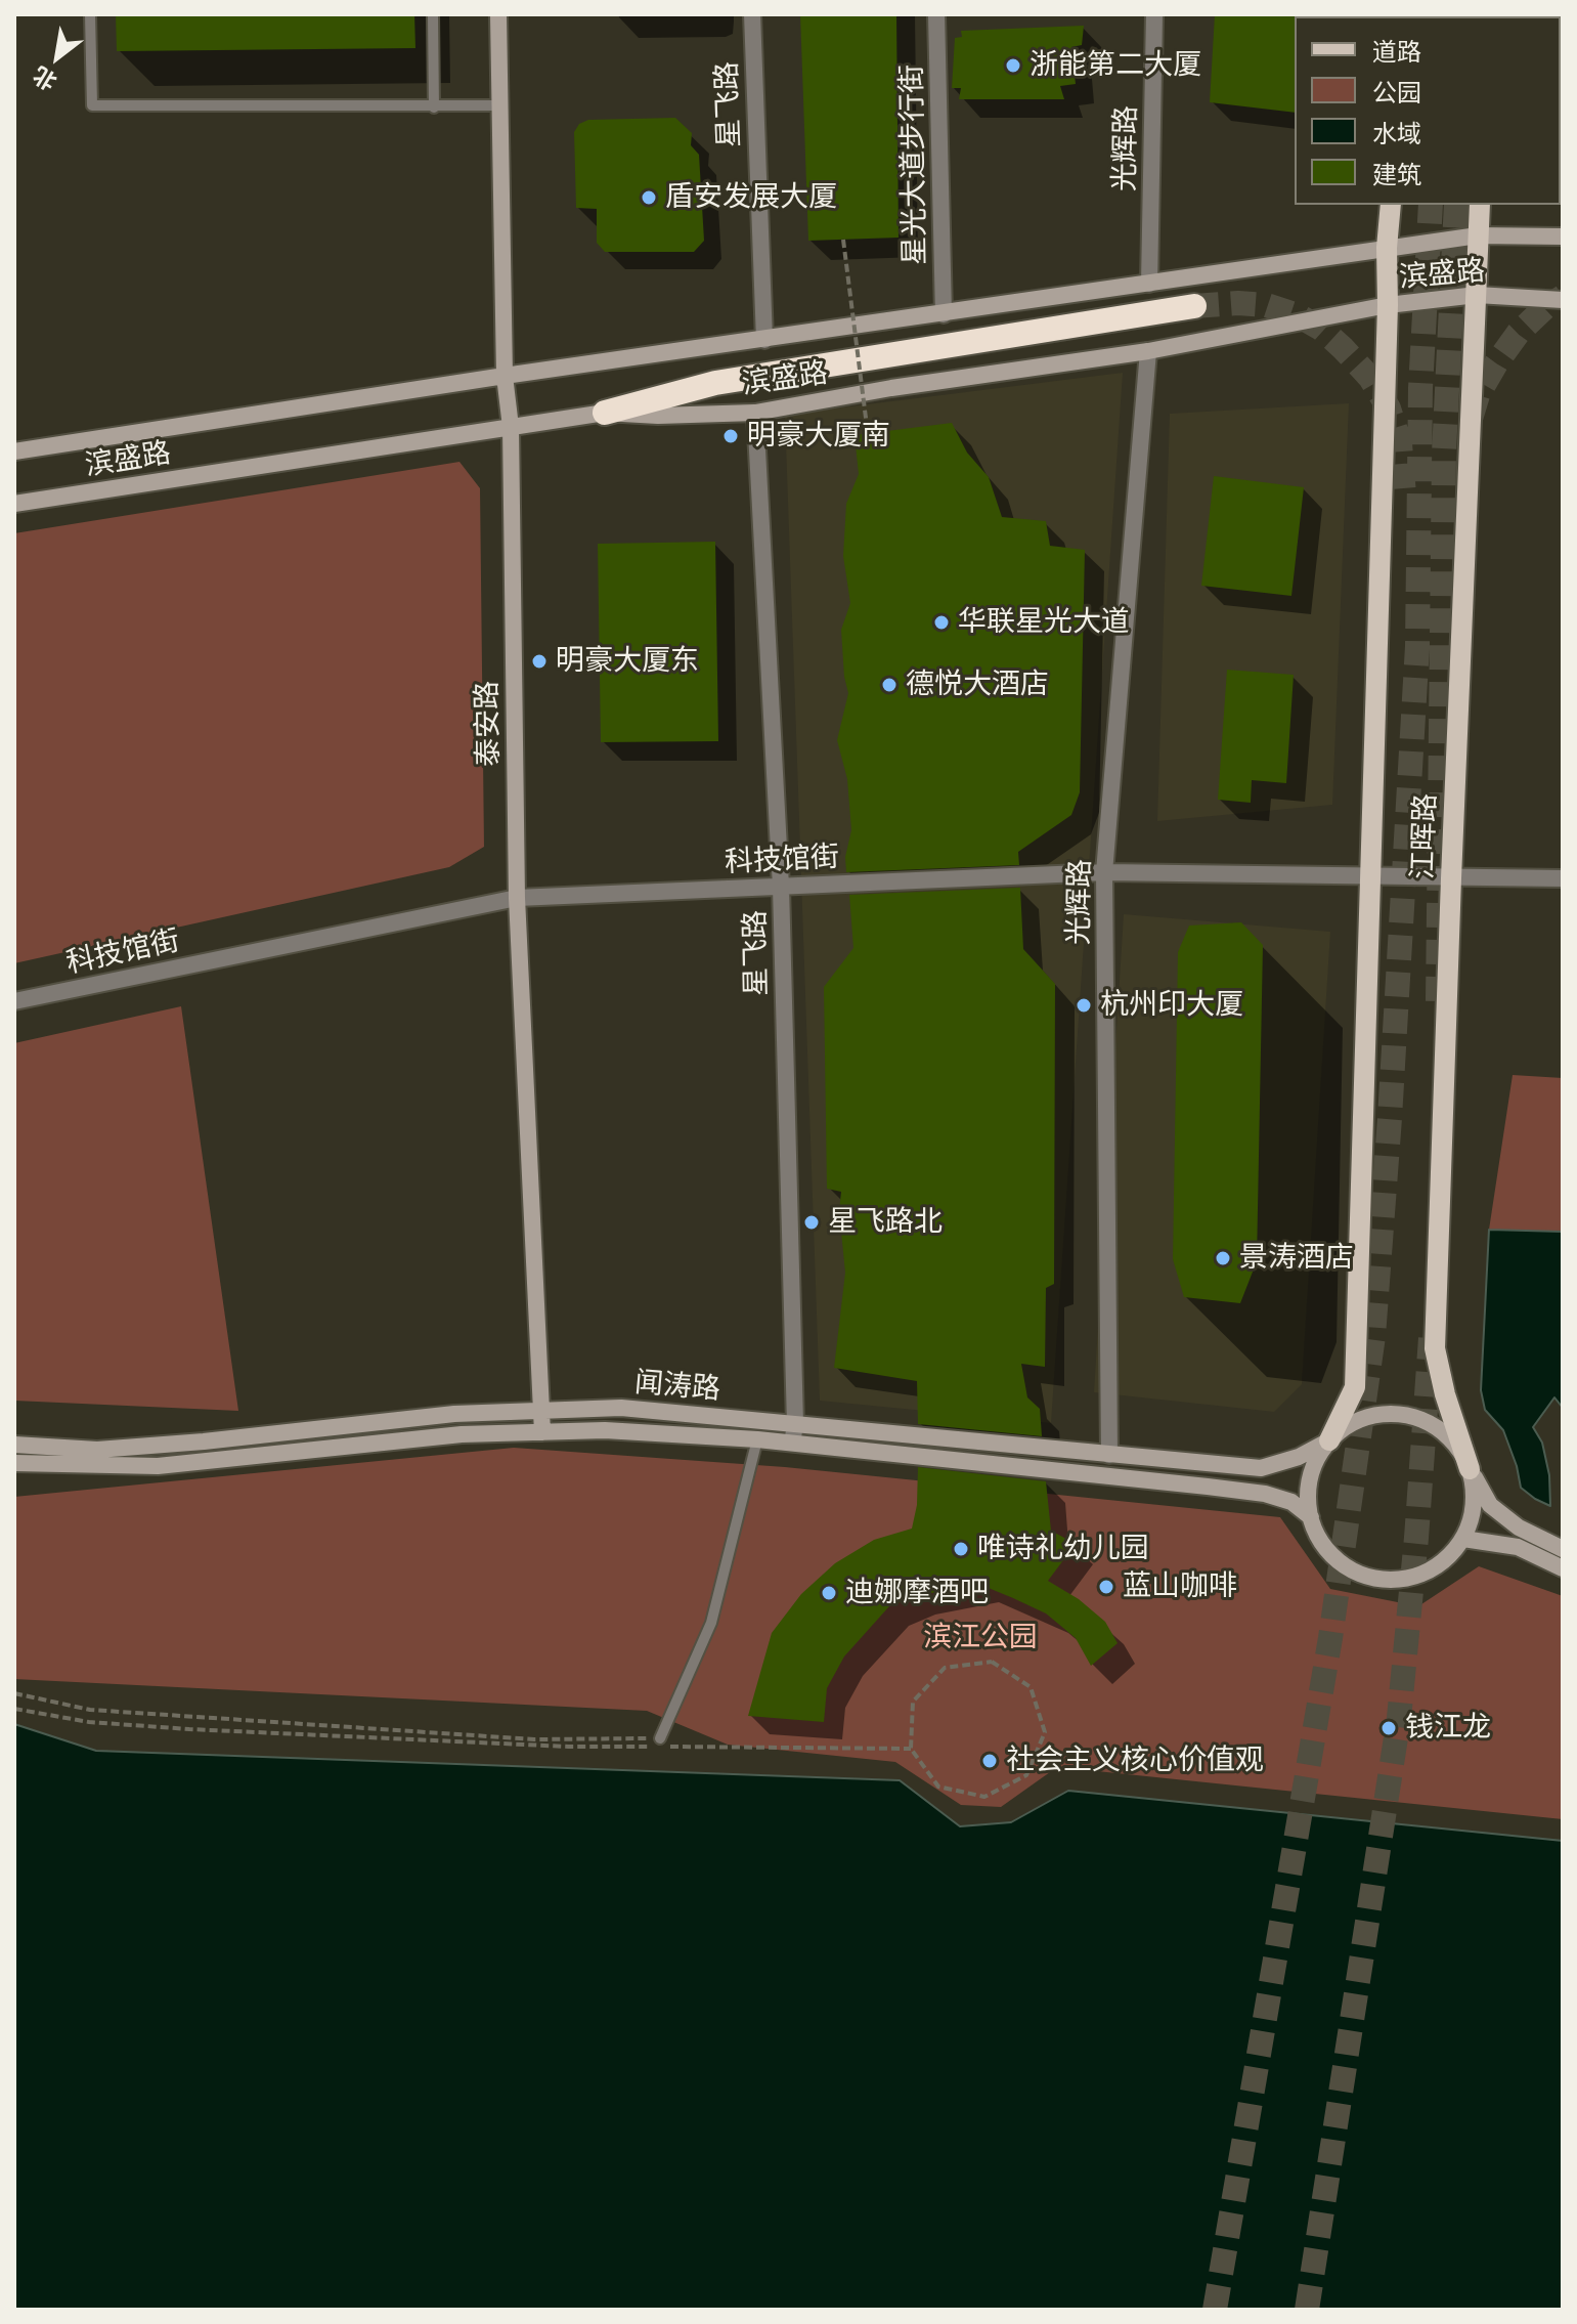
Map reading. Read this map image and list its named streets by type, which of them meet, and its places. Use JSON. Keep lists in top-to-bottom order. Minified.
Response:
{"streets":{"main road":["滨盛路","泰安路","江晖路","闻涛路"],"street":["星飞路","光辉路","星光大道步行街","科技馆街"]},"crossings":[["星飞路","滨盛路"],["星飞路","科技馆街"],["星飞路","闻涛路"],["光辉路","滨盛路"],["光辉路","科技馆街"],["光辉路","闻涛路"],["星光大道步行街","滨盛路"],["滨盛路","泰安路"],["滨盛路","江晖路"],["泰安路","科技馆街"],["泰安路","闻涛路"],["江晖路","科技馆街"],["江晖路","闻涛路"]],"parks":["滨江公园"],"places":["浙能第二大厦","盾安发展大厦","明豪大厦南","华联星光大道","明豪大厦东","德悦大酒店","杭州印大厦","星飞路北","景涛酒店","唯诗礼幼儿园","蓝山咖啡","迪娜摩酒吧","钱江龙","社会主义核心价值观"],"legend":["道路","公园","水域","建筑"],"north":"bottom left"}
